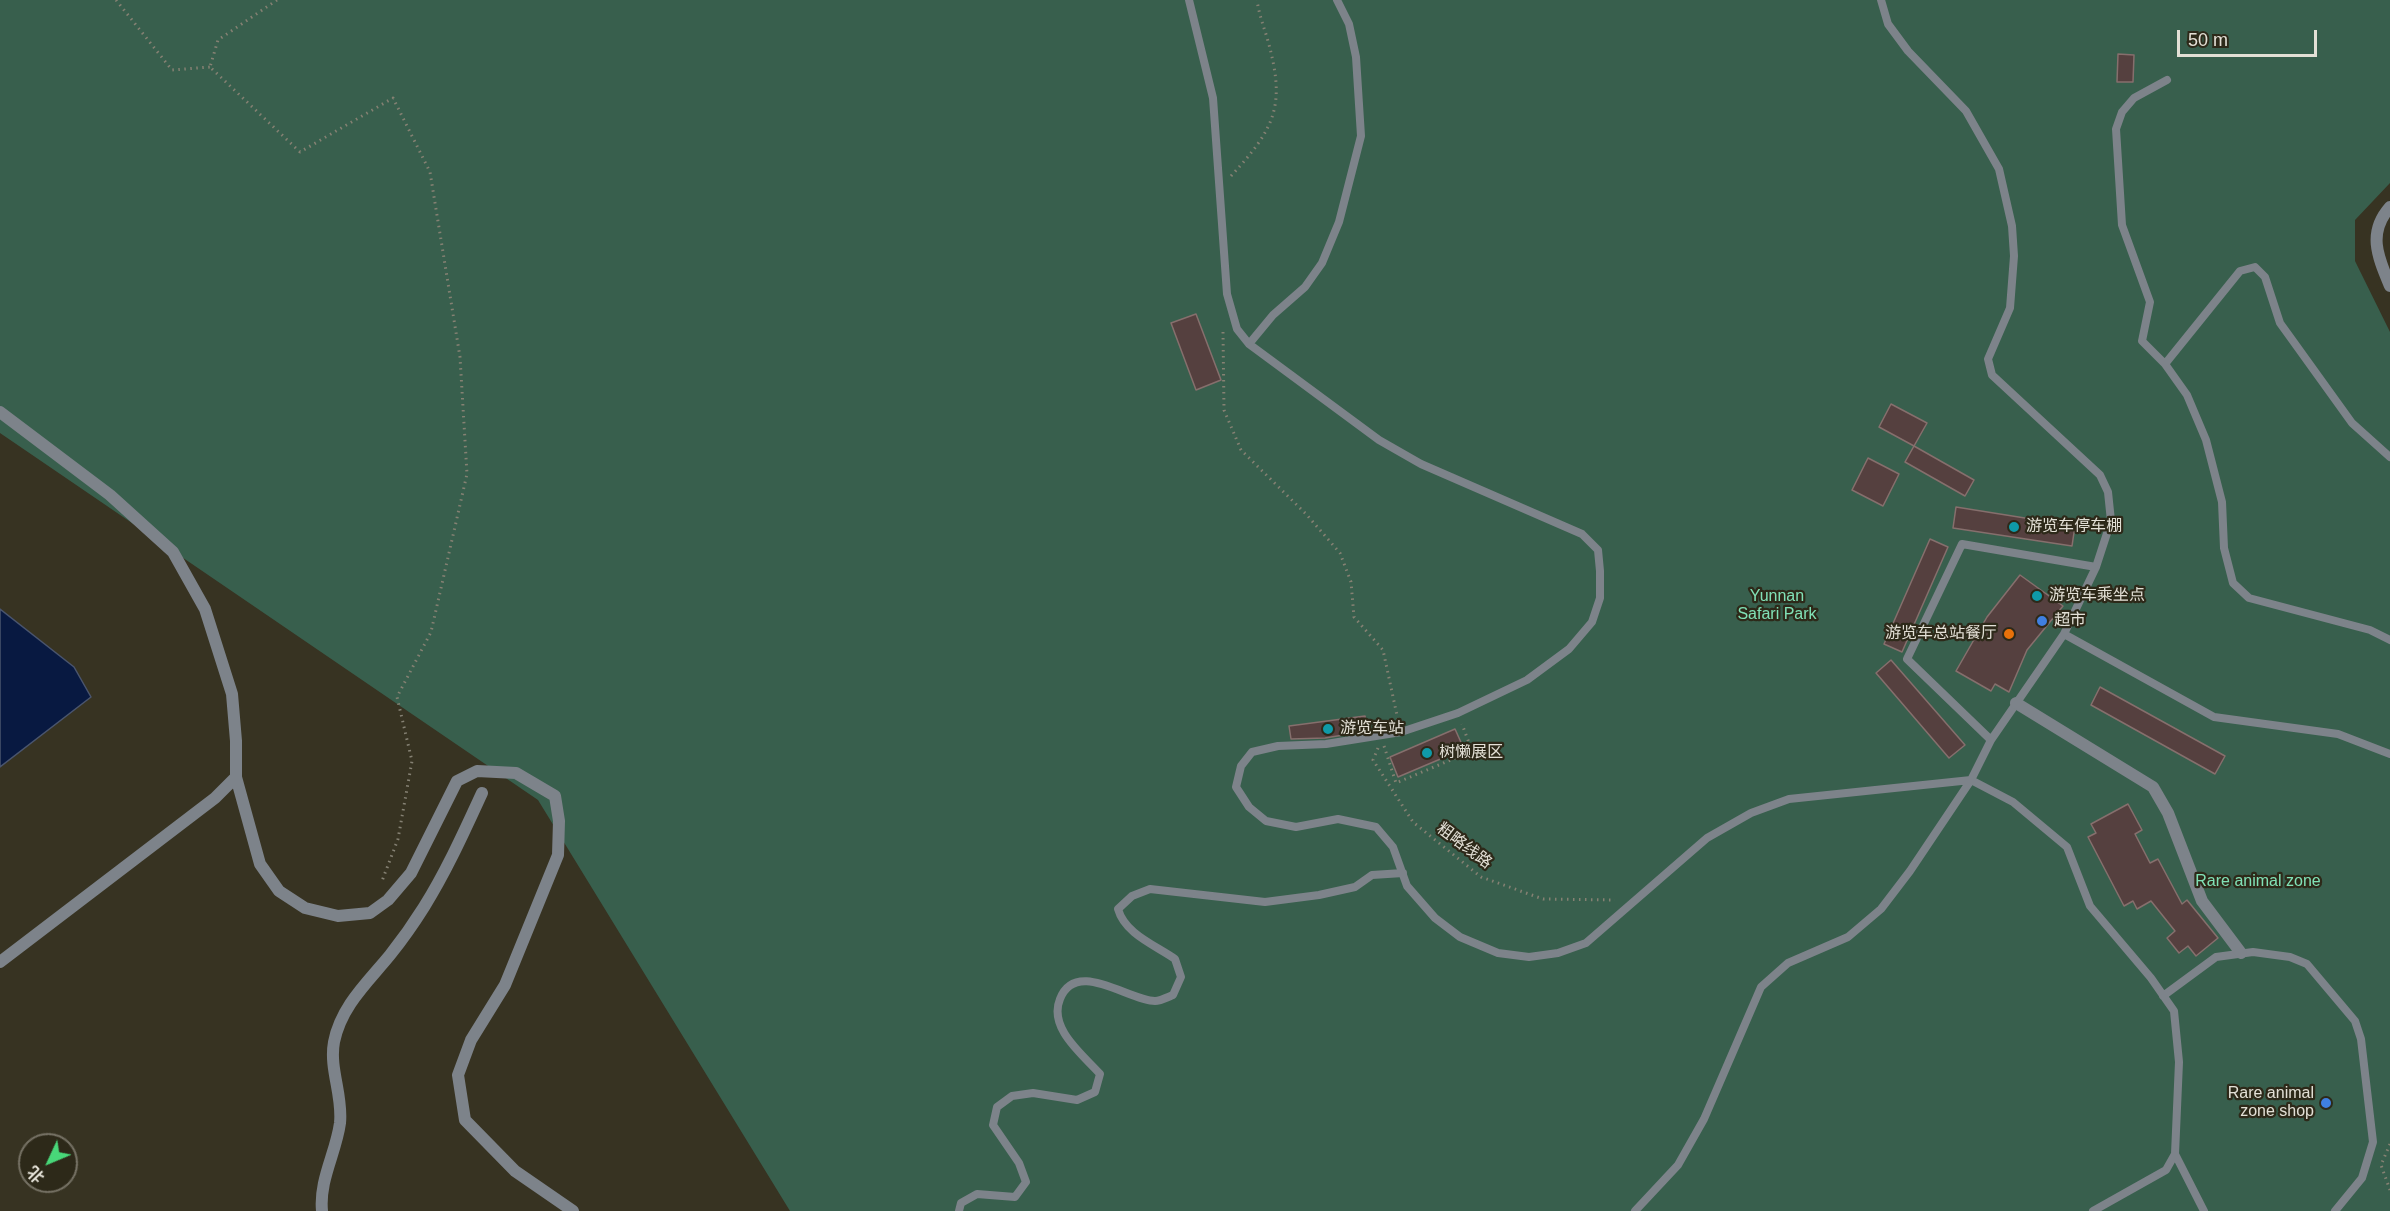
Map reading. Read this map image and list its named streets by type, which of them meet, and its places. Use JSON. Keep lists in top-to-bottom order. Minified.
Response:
{"streets":{"path":["粗略线路"]},"parks":["Yunnan Safari Park","Rare animal zone"],"places":["游览车停车棚","游览车乘坐点","超市","游览车总站餐厅","游览车站","树懒展区","Rare animal zone shop"],"scale_bar":"50 m","north":"bottom left"}
